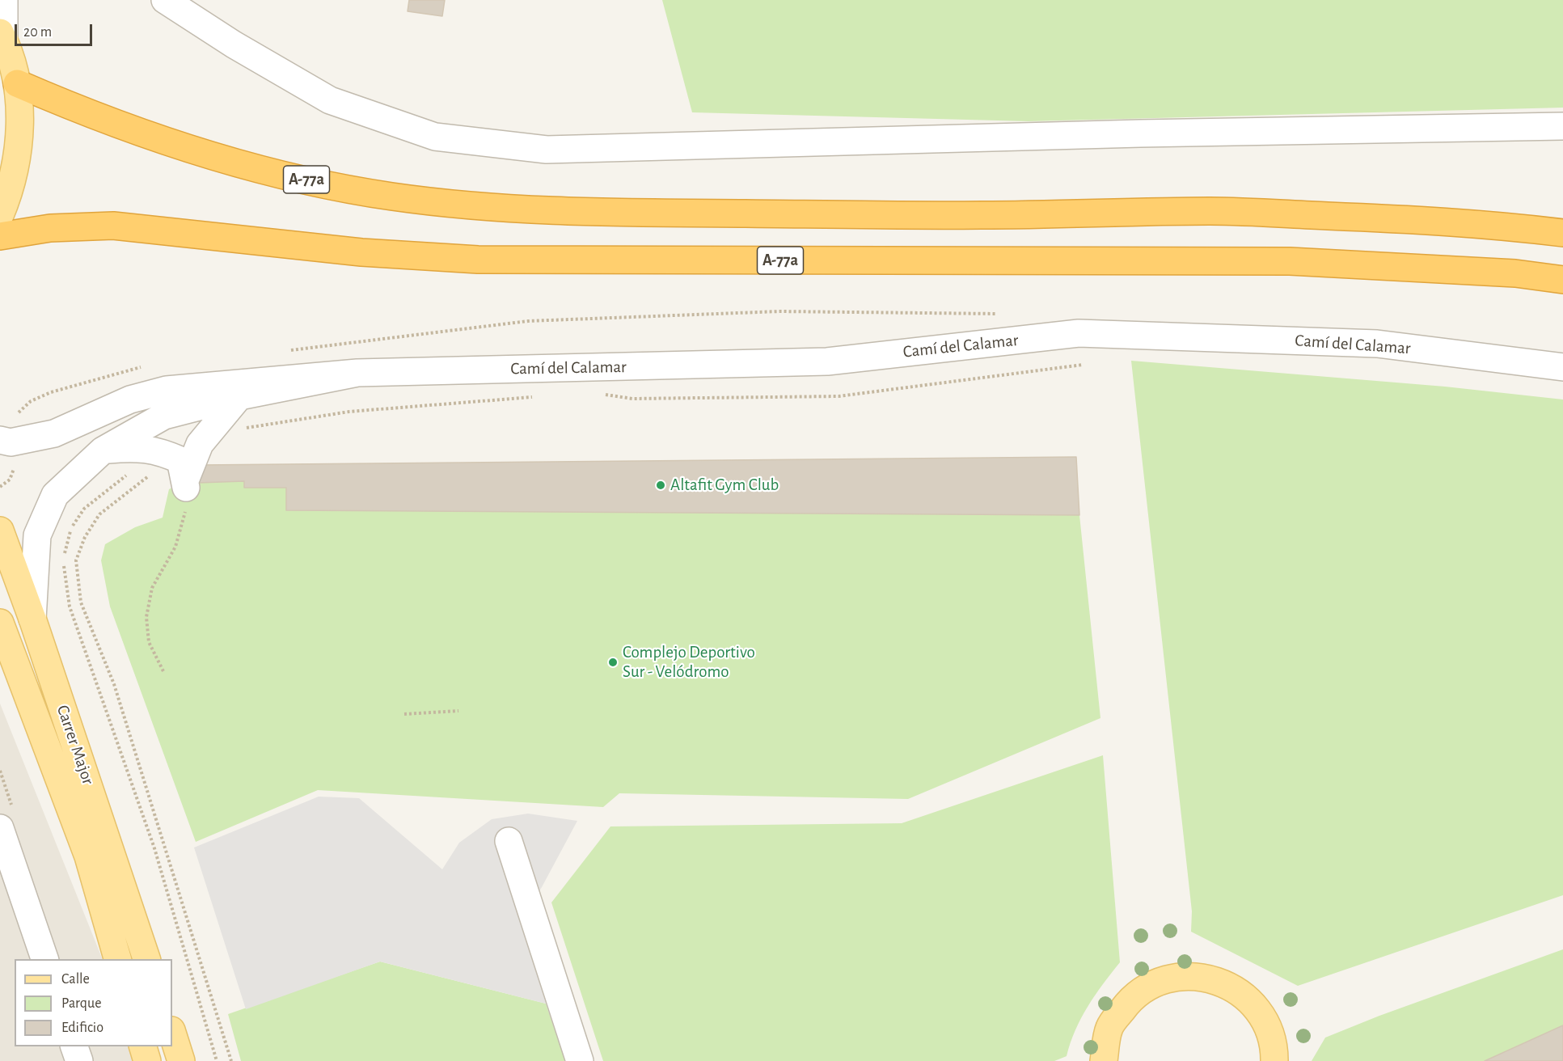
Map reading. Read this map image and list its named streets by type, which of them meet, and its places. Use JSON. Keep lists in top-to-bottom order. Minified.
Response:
{"streets":{"highway":["A-77a"],"main road":["Carrer Major"],"street":["Camí del Calamar"]},"places":["Altafit Gym Club","Complejo Deportivo Sur - Velódromo"],"legend":["Calle","Parque","Edificio"],"scale_bar":"20 m"}
